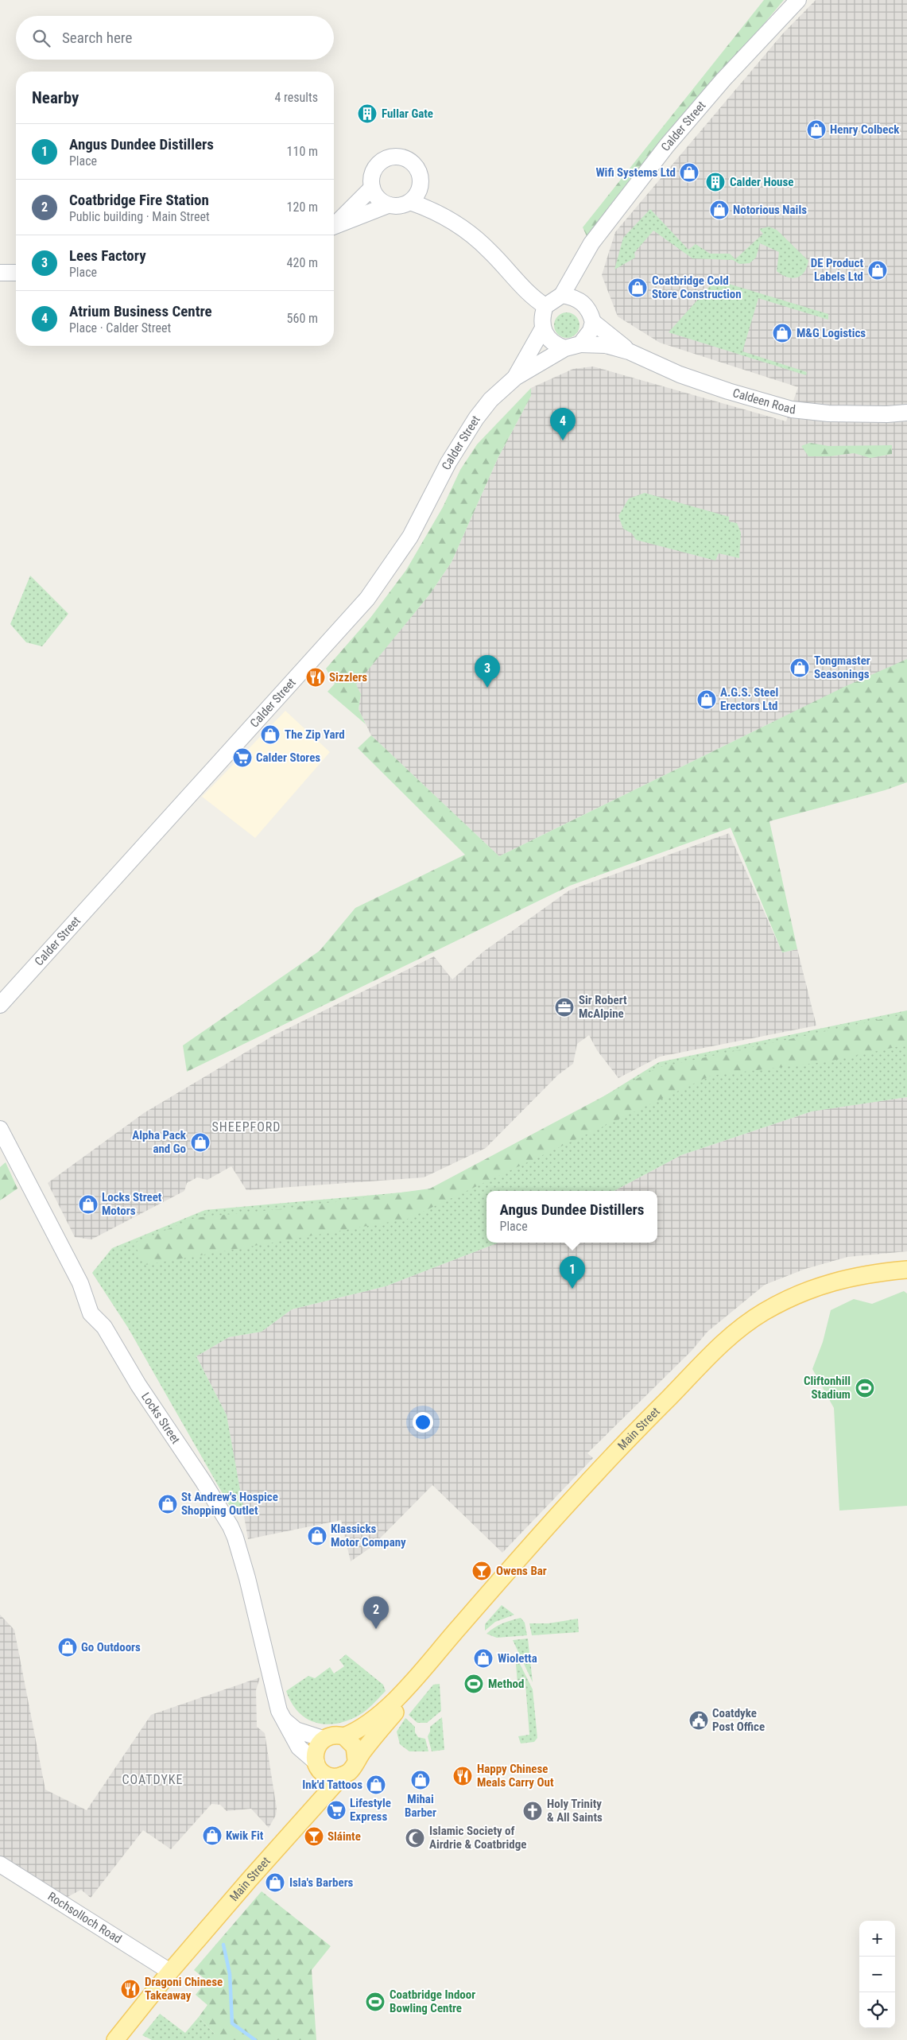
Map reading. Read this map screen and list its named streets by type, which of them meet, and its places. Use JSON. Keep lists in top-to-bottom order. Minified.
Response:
{"streets":{"main road":["Calder Street","Caldeen Road","Locks Street","Main Street","Rochsolloch Road"]},"crossings":[["Calder Street","Caldeen Road"],["Locks Street","Main Street"],["Main Street","Rochsolloch Road"]],"districts":["SHEEPFORD","COATDYKE"],"places":{"building":["Fullar Gate","Calder House"],"shop":["Henry Colbeck","Wifi Systems Ltd","Notorious Nails","DE Product Labels Ltd","Coatbridge Cold Store Construction","M&G Logistics","Tongmaster Seasonings","A.G.S. Steel Erectors Ltd","The Zip Yard","Alpha Pack and Go","Locks Street Motors","St Andrew's Hospice Shopping Outlet","Klassicks Motor Company","Go Outdoors","Wioletta","Mihai Barber","Ink'd Tattoos","Kwik Fit","Isla's Barbers"],"restaurant":["Sizzlers","Happy Chinese Meals Carry Out","Dragoni Chinese Takeaway"],"supermarket":["Calder Stores","Lifestyle Express"],"office":["Sir Robert McAlpine"],"sports":["Cliftonhill Stadium","Method","Coatbridge Indoor Bowling Centre"],"bar":["Owens Bar","Sláinte"],"public building":["Coatdyke Post Office"],"church":["Holy Trinity & All Saints"],"mosque":["Islamic Society of Airdrie & Coatbridge"]},"page":{"search":"Search here","heading":["Nearby","4 results"],"list":[{"mark":"1","name":"Angus Dundee Distillers","note":"Place","value":"110 m"},{"mark":"2","name":"Coatbridge Fire Station","note":"Public building · Main Street","value":"120 m"},{"mark":"3","name":"Lees Factory","note":"Place","value":"420 m"},{"mark":"4","name":"Atrium Business Centre","note":"Place · Calder Street","value":"560 m"}],"pins":["4","3","1","2"],"popup":["Angus Dundee Distillers","Place"],"map_buttons":["+","−"]}}
